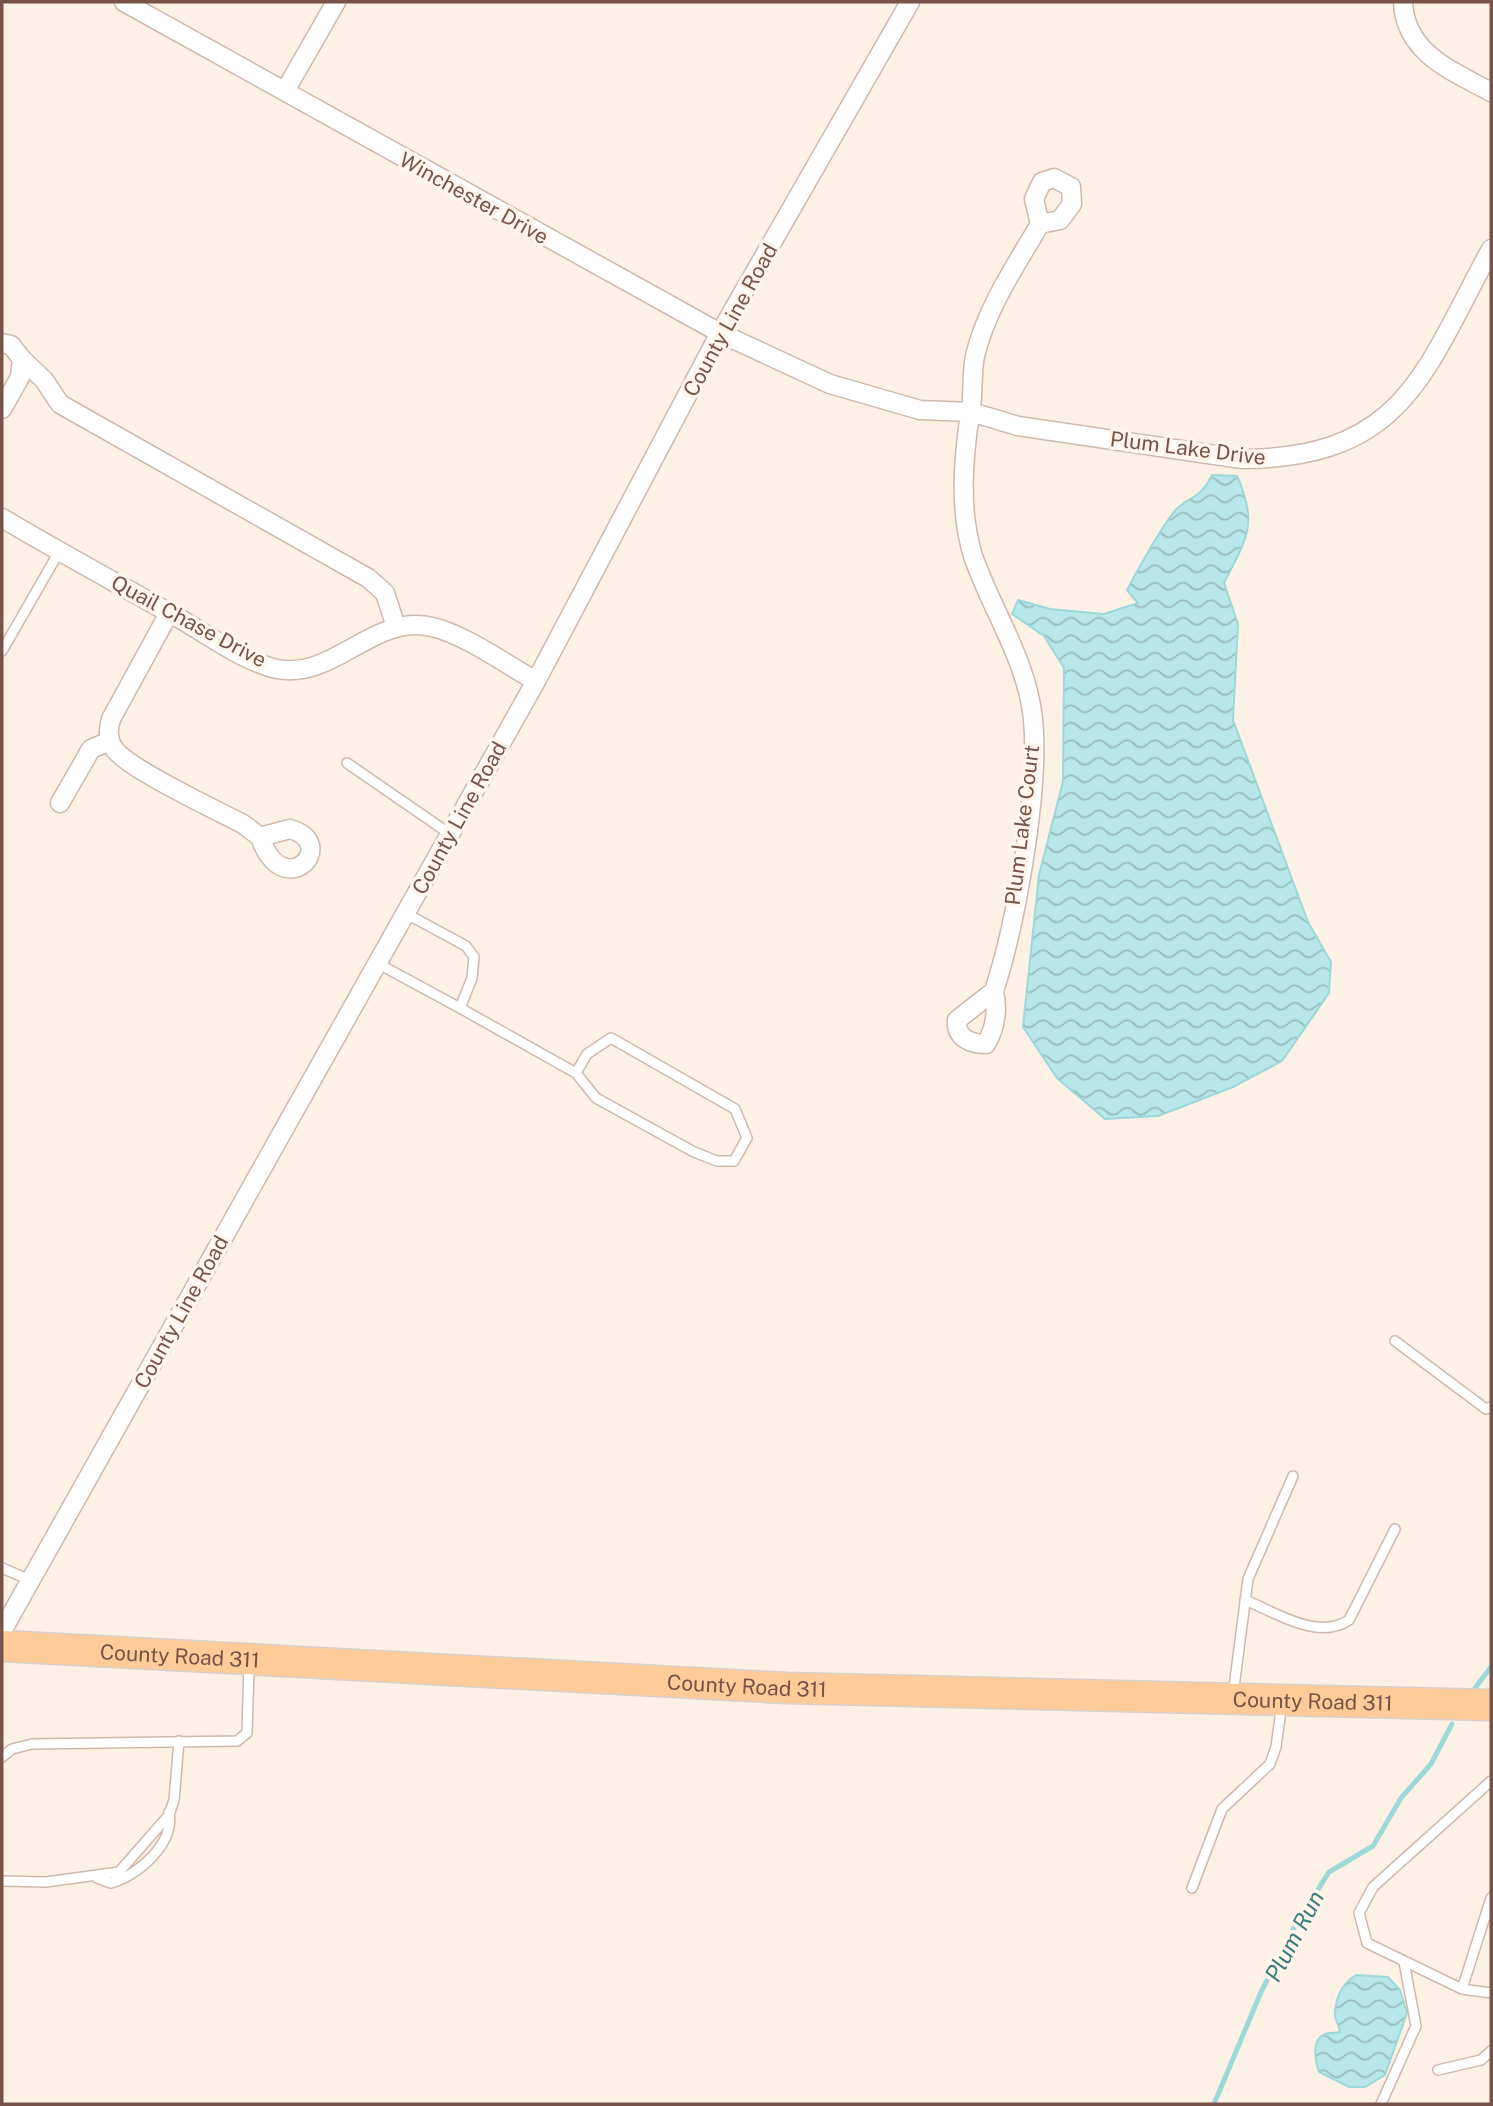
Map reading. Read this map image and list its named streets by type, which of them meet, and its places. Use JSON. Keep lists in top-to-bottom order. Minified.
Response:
{"streets":{"main road":["County Road 311"],"street":["Winchester Drive","County Line Road","Plum Lake Drive","Quail Chase Drive","Plum Lake Court"]},"crossings":[["Winchester Drive","County Line Road"],["Winchester Drive","Plum Lake Drive"],["County Line Road","Quail Chase Drive"],["Plum Lake Drive","Plum Lake Court"]],"water":["Plum Run"]}
